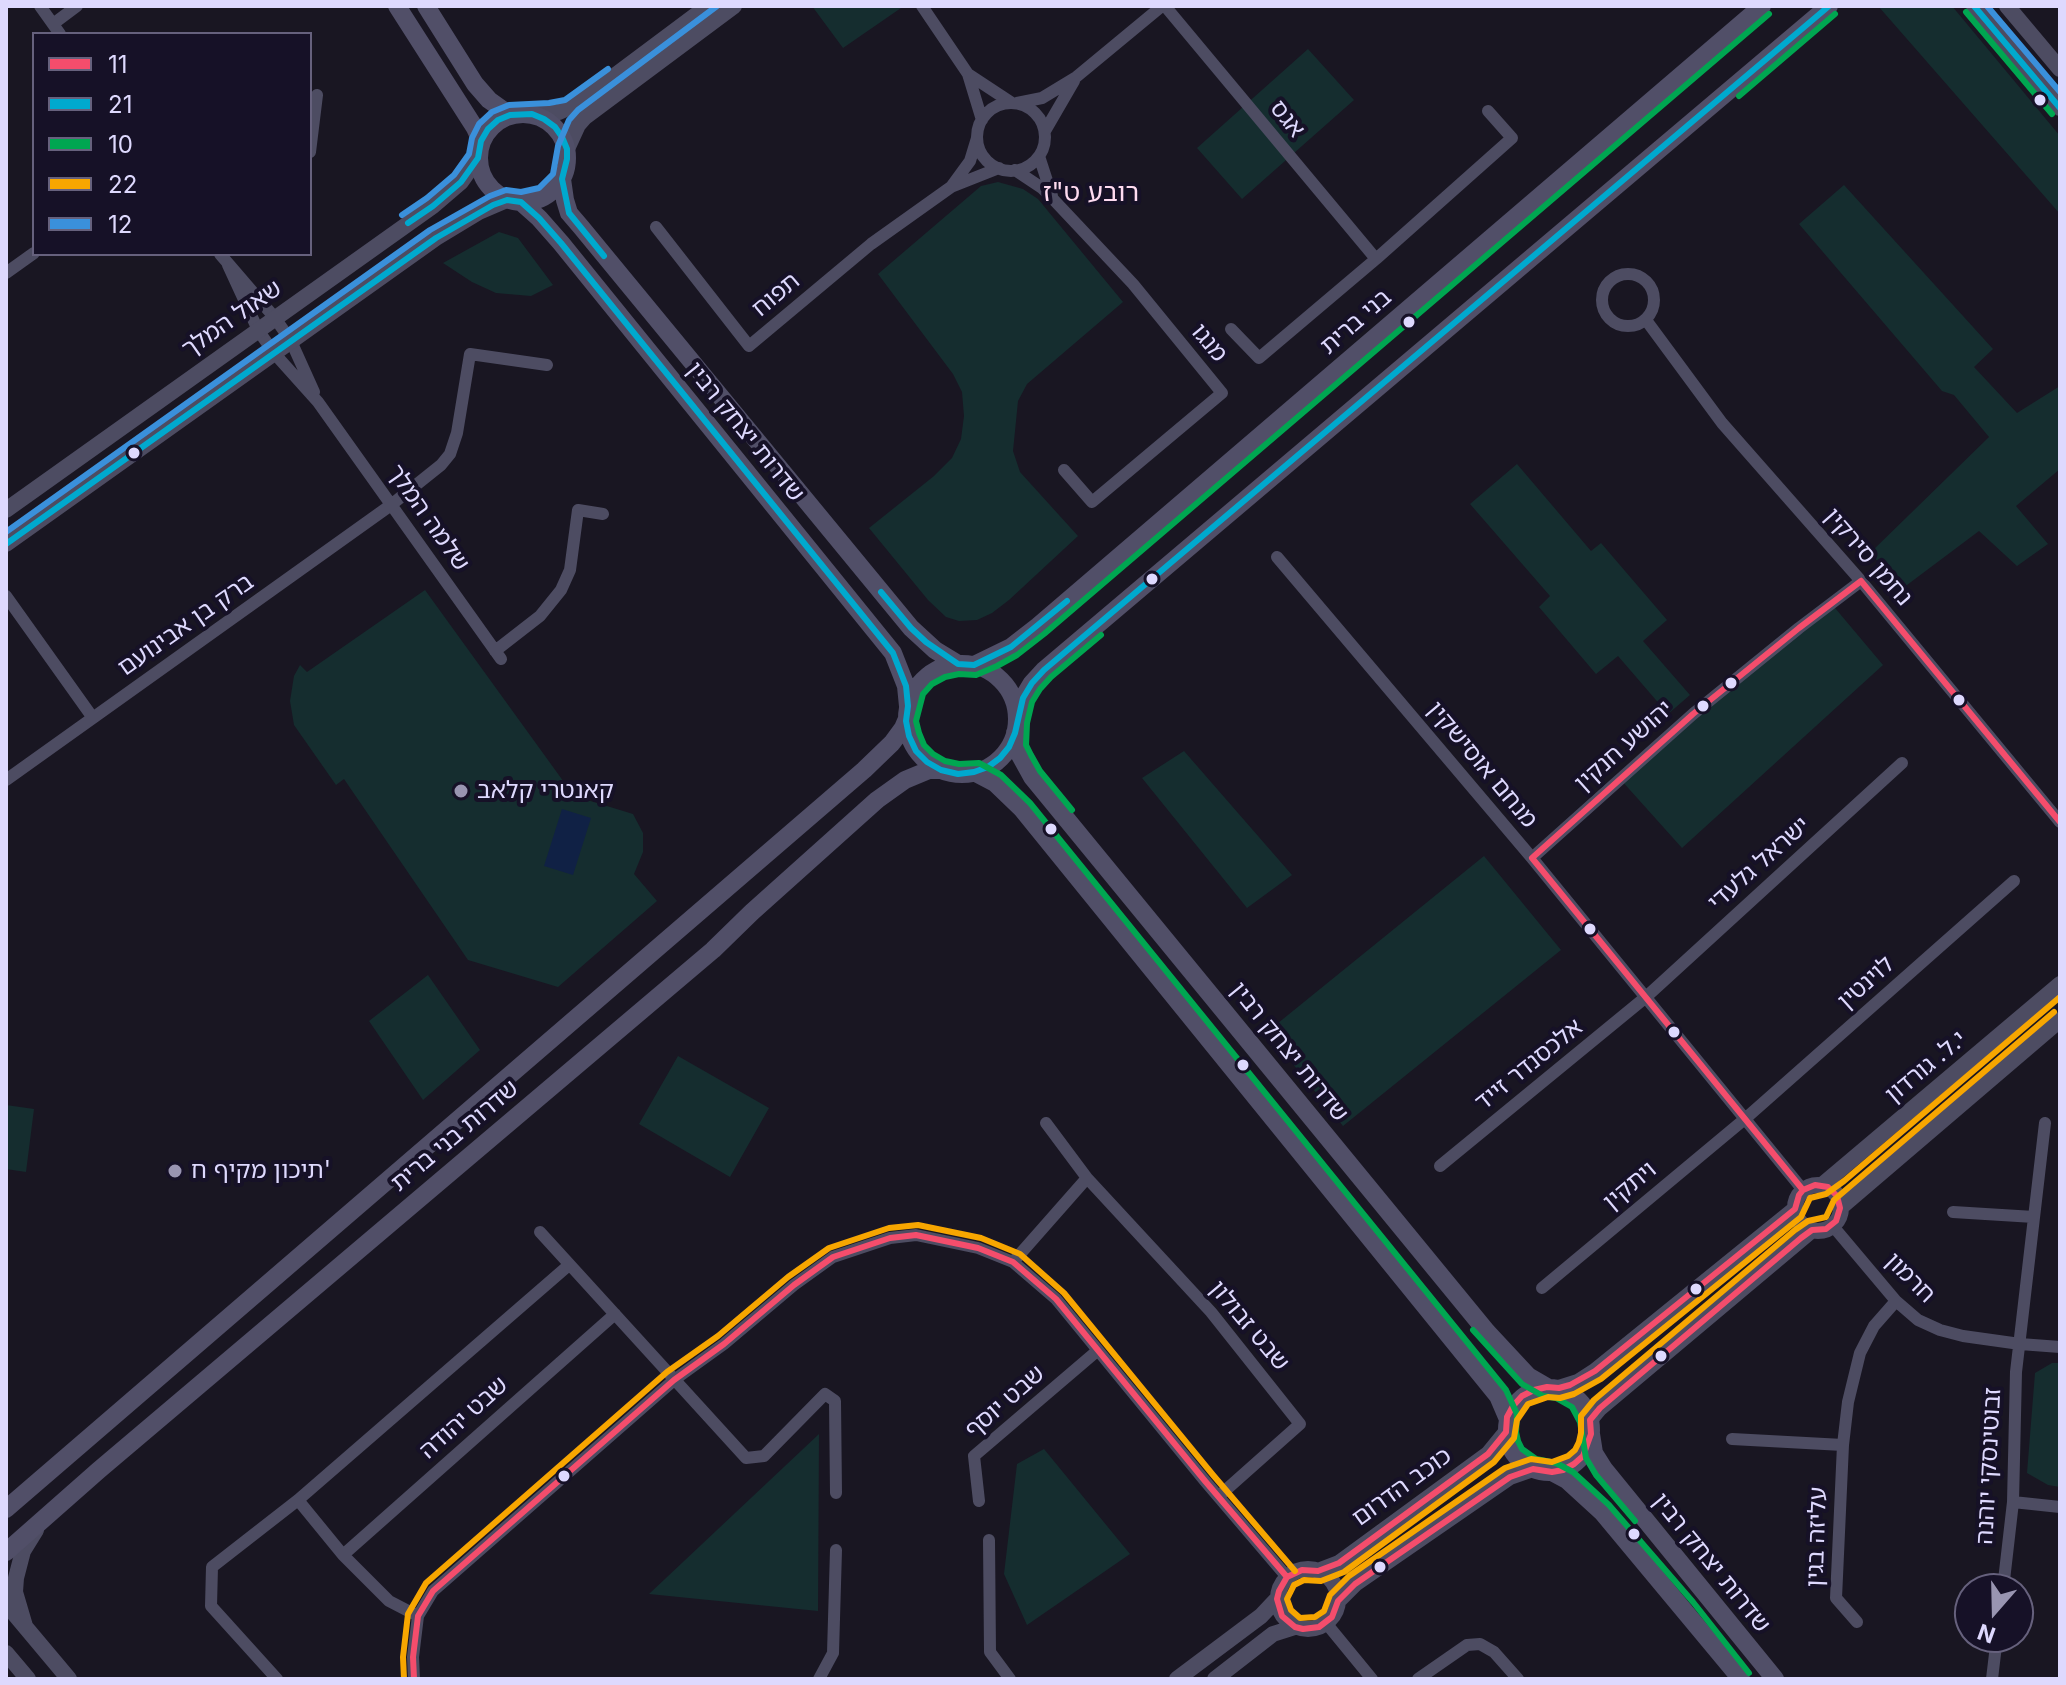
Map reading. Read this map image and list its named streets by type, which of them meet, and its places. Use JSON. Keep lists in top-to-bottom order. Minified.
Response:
{"streets":{"main road":["בני ברית","שדרות יצחק רבין","שדרות בני ברית"],"street":["אגס","תפוח","שאול המלך","מנגו","שלמה המלך","נחמן סירקין","ברק בן אבינועם","יהושע חנקין","מנחם אוסישקין","ישראל גלעדי","לוינטין","אלכסנדר זייד","י.ל. גורדון","ויתקין","חרמון","שבט זבולון","שבט יוסף","שבט יהודה","זבוטינסקי יוהנה","כוכב הדרום","עליזה בגין"]},"crossings":[["תפוח","מנגו"],["שאול המלך","שדרות יצחק רבין"],["שאול המלך","שלמה המלך"],["בני ברית","שדרות יצחק רבין"],["בני ברית","שדרות בני ברית"],["שדרות יצחק רבין","שדרות בני ברית"],["שדרות יצחק רבין","כוכב הדרום"],["שלמה המלך","ברק בן אבינועם"],["נחמן סירקין","יהושע חנקין"],["יהושע חנקין","מנחם אוסישקין"],["מנחם אוסישקין","ישראל גלעדי"],["מנחם אוסישקין","לוינטין"],["מנחם אוסישקין","אלכסנדר זייד"],["מנחם אוסישקין","י.ל. גורדון"],["מנחם אוסישקין","ויתקין"],["מנחם אוסישקין","חרמון"],["ישראל גלעדי","אלכסנדר זייד"],["לוינטין","ויתקין"],["י.ל. גורדון","חרמון"],["חרמון","זבוטינסקי יוהנה"],["חרמון","עליזה בגין"]],"districts":["רובע ט\"ז"],"places":["קאנטרי קלאב","תיכון מקיף ח'"],"lines":["transit line 21","transit line 12","transit line 10","transit line 11","transit line 22"],"legend":["11","21","10","22","12"],"north":"bottom"}
